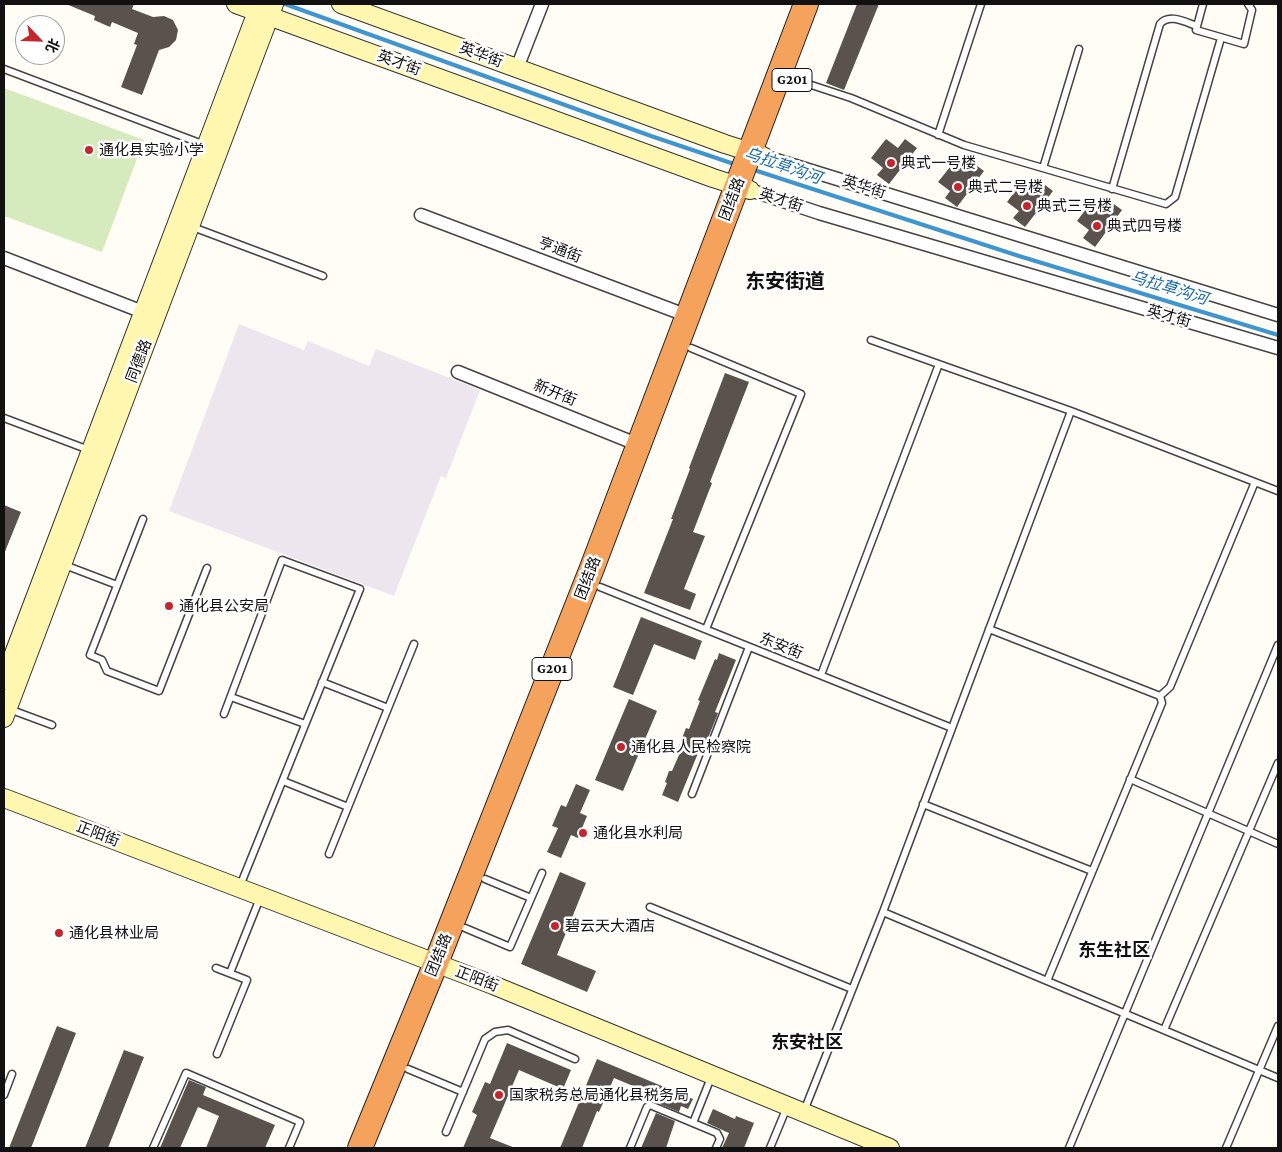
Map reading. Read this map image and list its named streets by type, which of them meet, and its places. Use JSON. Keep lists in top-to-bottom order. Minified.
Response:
{"streets":{"highway":["G201","团结路"],"street":["英华街","英才街","亨通街","同德路","新开街","正阳街"],"lane":["东安街"]},"crossings":[["英华街","团结路"],["英才街","团结路"],["英才街","同德路"],["团结路","亨通街"],["团结路","新开街"],["团结路","东安街"],["团结路","正阳街"]],"districts":["东安街道","东生社区","东安社区"],"water":["乌拉草沟河"],"places":["通化县实验小学","典式一号楼","典式二号楼","典式三号楼","典式四号楼","通化县公安局","通化县人民检察院","通化县水利局","碧云天大酒店","通化县林业局","国家税务总局通化县税务局"],"north":"bottom right"}
